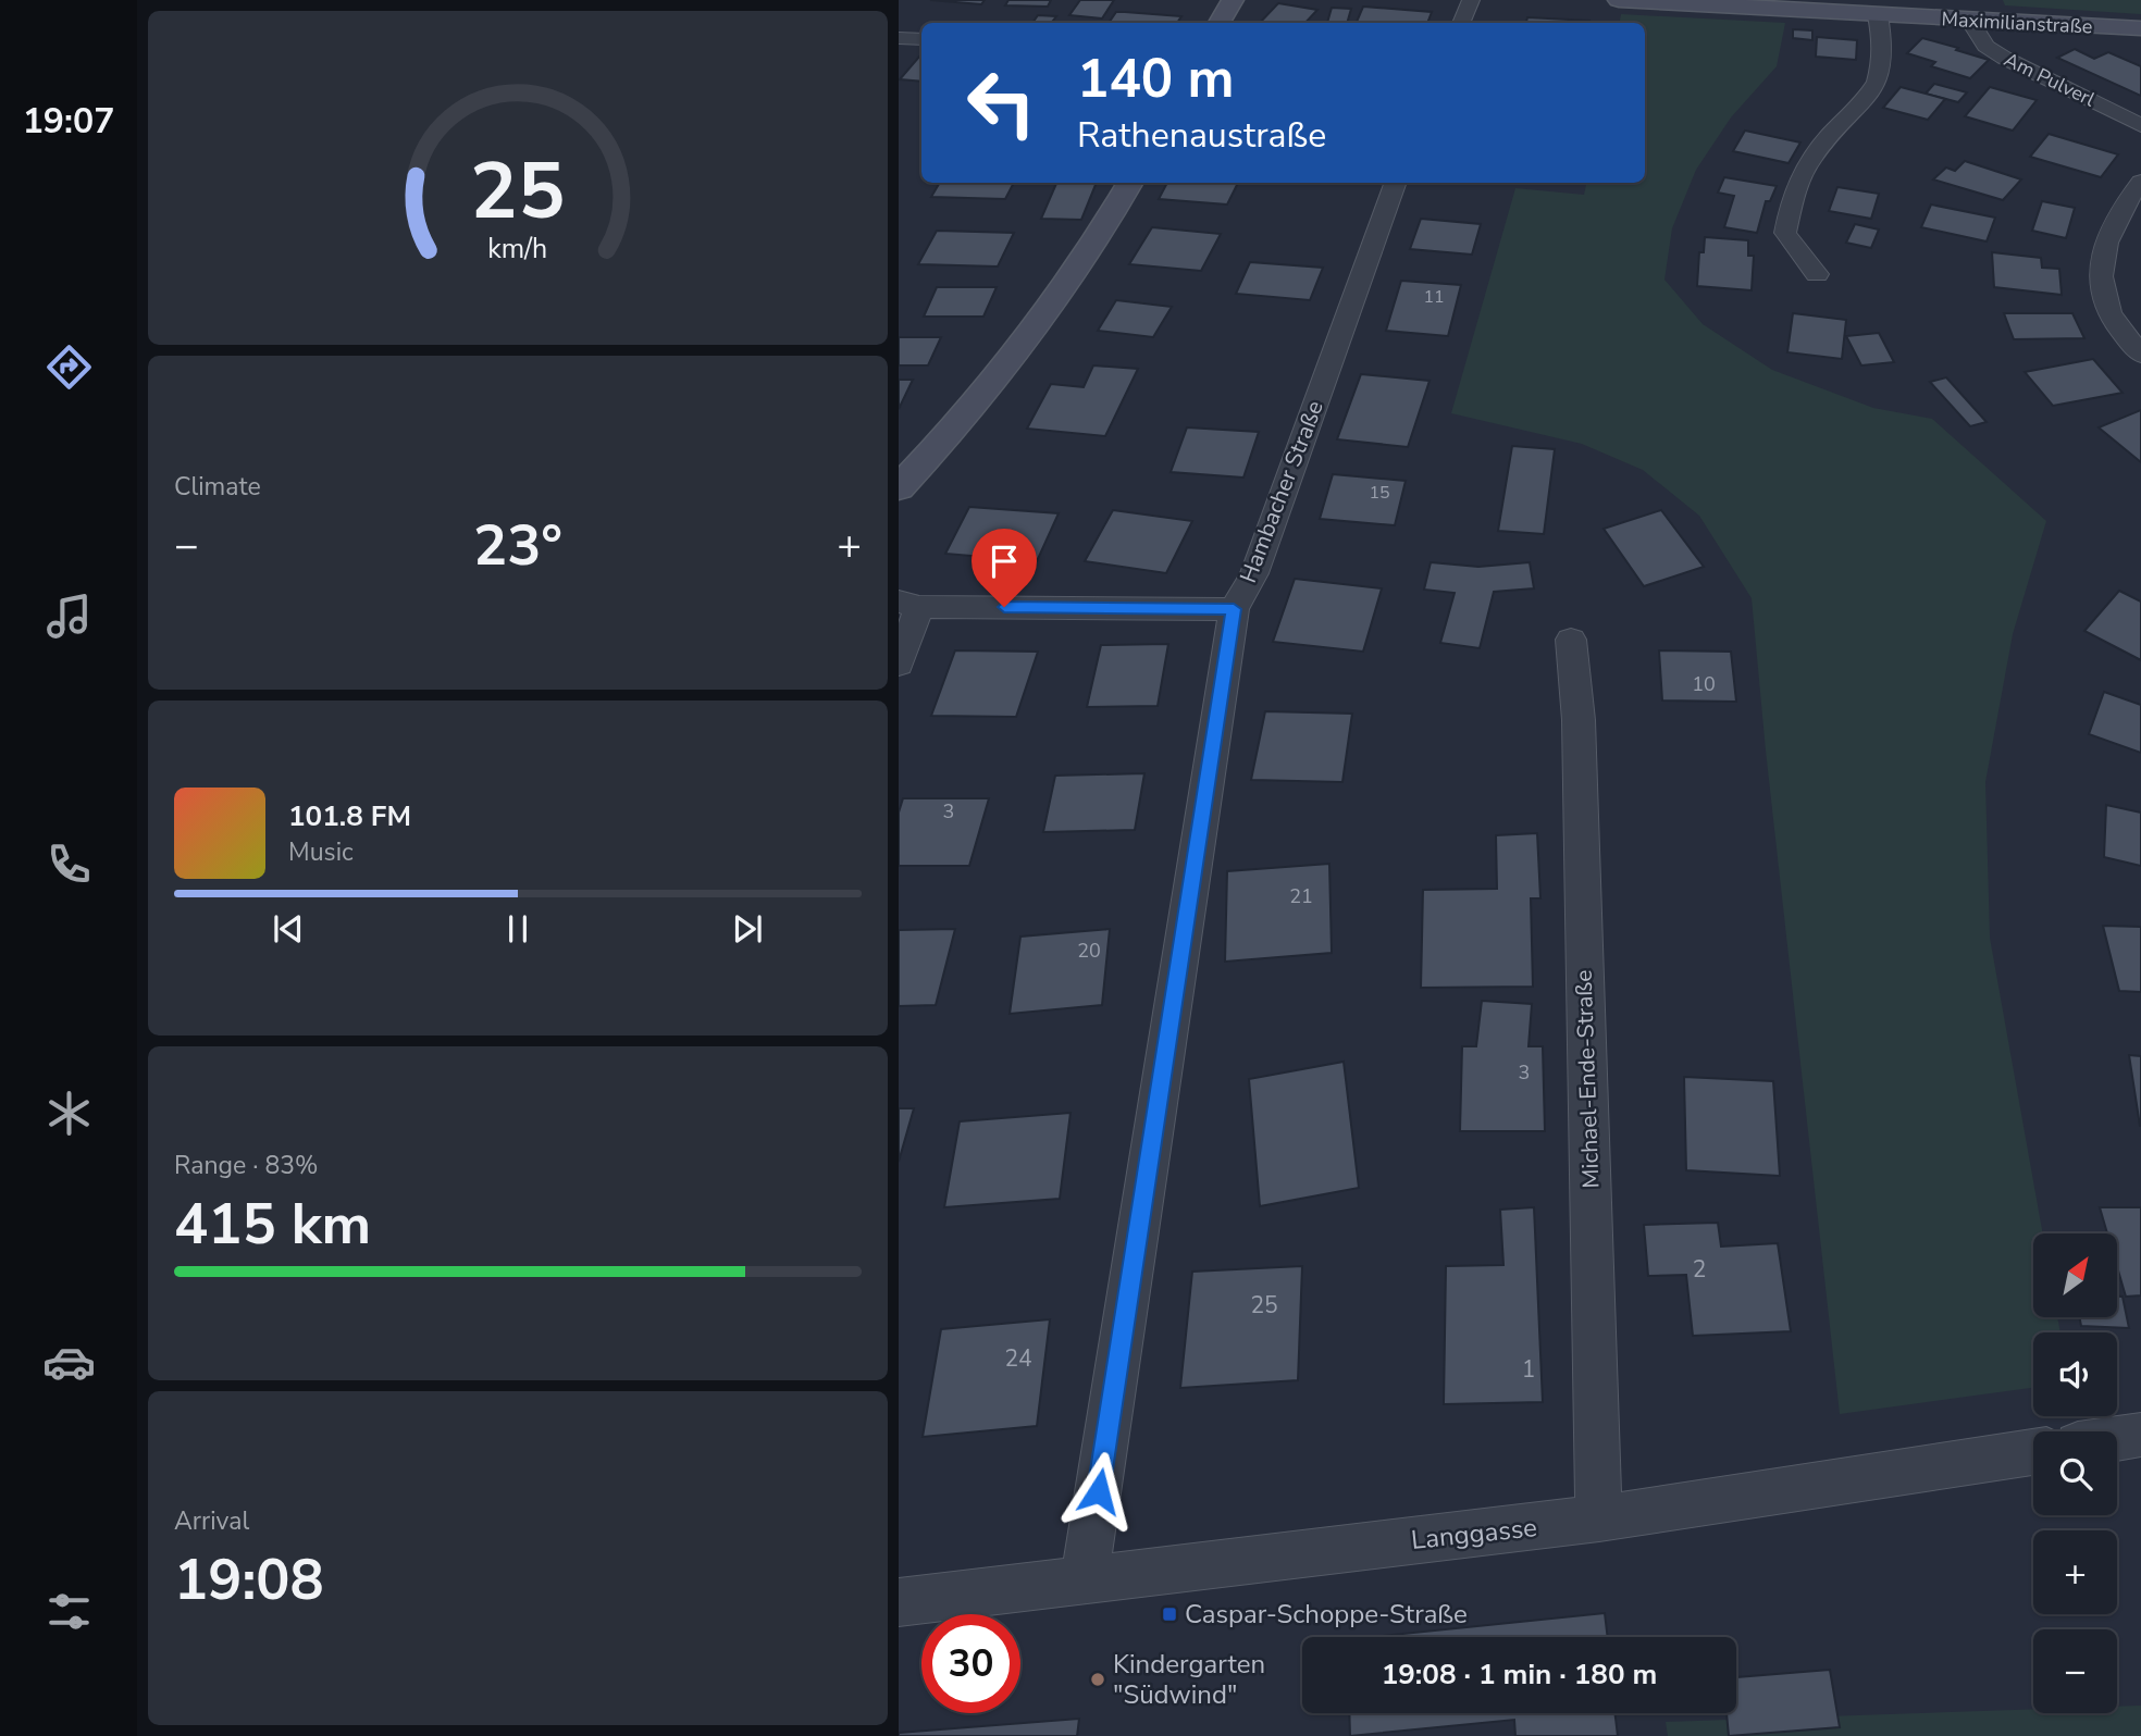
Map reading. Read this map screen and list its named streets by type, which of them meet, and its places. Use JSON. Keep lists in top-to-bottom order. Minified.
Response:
{"streets":{"street":["Maximilianstraße","Am Pulverl","Hambacher Straße","Michael-Ende-Straße","Langgasse"]},"crossings":[["Maximilianstraße","Am Pulverl"],["Hambacher Straße","Langgasse"],["Michael-Ende-Straße","Langgasse"]],"places":{"transit":["Caspar-Schoppe-Straße"],"other":["Kindergarten \"Südwind\""]},"house_numbers":["11","15","10","3","21","20","3","2","25","24","1"],"north":"top right","page":{"tabs":"19:07","turn":["140 m","Rathenaustraße"],"tile":["Climate",["Range · 83%","415 km"],["Arrival","19:08"]],"heat":["−","23°","+"],"song":["101.8 FM","Music"],"map_buttons":["+","−"],"limit":"30","trip":"19:08 · 1 min · 180 m","gauge":["25","km/h"]}}
